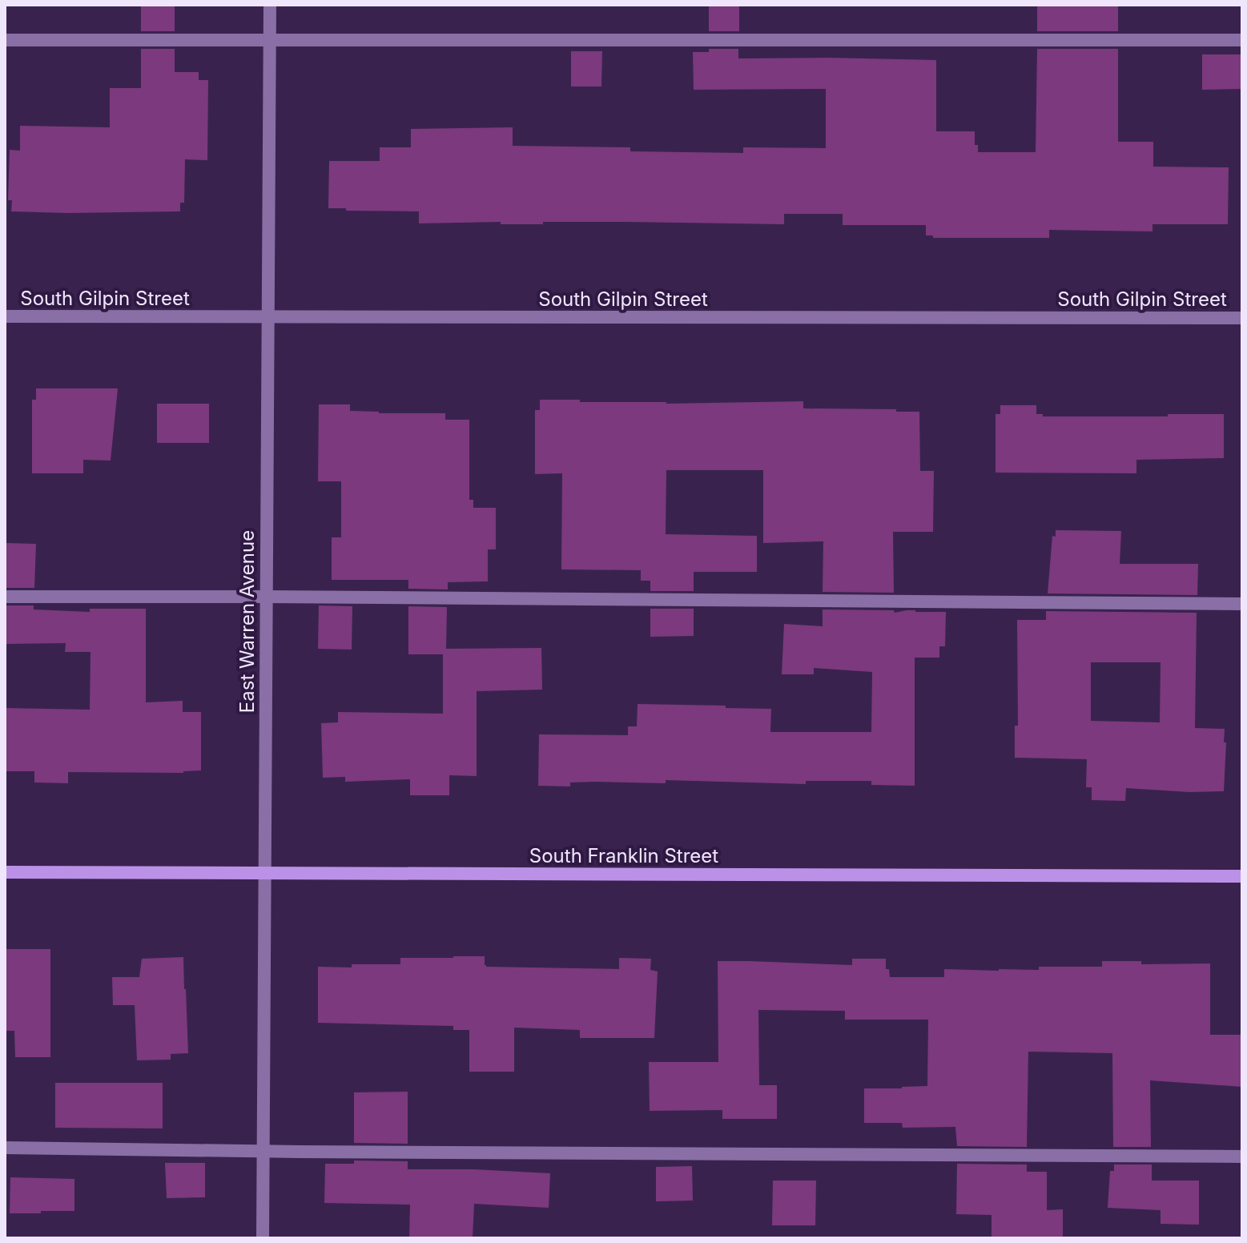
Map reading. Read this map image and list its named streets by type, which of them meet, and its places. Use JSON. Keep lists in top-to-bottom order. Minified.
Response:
{"streets":{"street":["South Gilpin Street","East Warren Avenue","South Franklin Street"]},"crossings":[["South Gilpin Street","East Warren Avenue"],["East Warren Avenue","South Franklin Street"]]}
